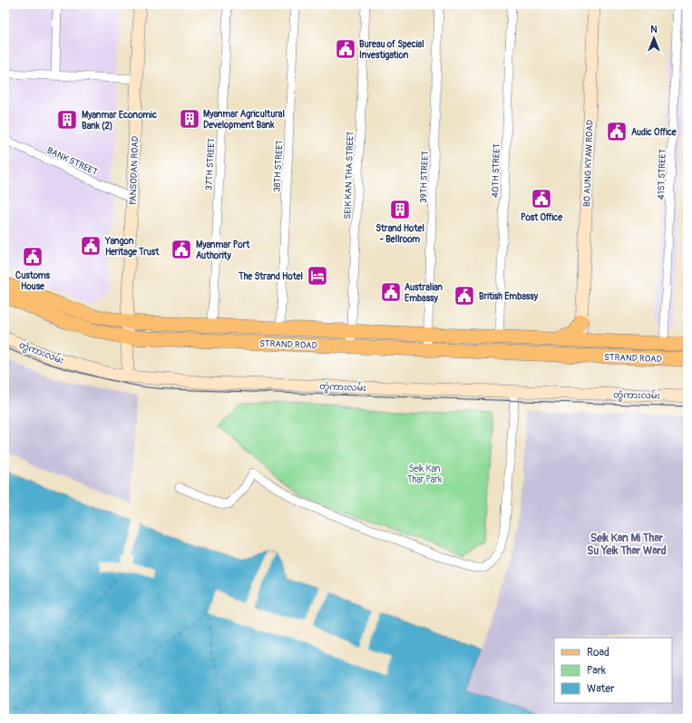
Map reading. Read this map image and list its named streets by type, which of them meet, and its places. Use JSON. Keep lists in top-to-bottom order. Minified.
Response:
{"streets":{"main road":["BO AUNG KYAW ROAD","PANSODAN ROAD","STRAND ROAD","တွဲကားလမ်း"],"street":["BANK STREET","37TH STREET","38TH STREET","40TH STREET","41ST STREET","SEIK KAN THA STREET","39TH STREET"]},"crossings":[["BANK STREET","PANSODAN ROAD"],["BO AUNG KYAW ROAD","STRAND ROAD"],["37TH STREET","STRAND ROAD"],["38TH STREET","STRAND ROAD"],["PANSODAN ROAD","STRAND ROAD"],["PANSODAN ROAD","တွဲကားလမ်း"],["40TH STREET","STRAND ROAD"],["41ST STREET","STRAND ROAD"],["SEIK KAN THA STREET","STRAND ROAD"],["39TH STREET","STRAND ROAD"]],"districts":["Seik Kan Mi Thar Su Yeik Thar Ward"],"parks":["Seik Kan Thar Park"],"places":{"public building":["Bureau of Special Investigation","Audic Office","Post Office","Yangon Heritage Trust","Myanmar Port Authority","Customs House","Australian Embassy","British Embassy"],"building":["Myanmar Agricultural Development Bank","Myanmar Economic Bank (2)","Strand Hotel - Bellroom"],"hotel":["The Strand Hotel"]},"legend":["Road","Park","Water"],"north":"top"}
